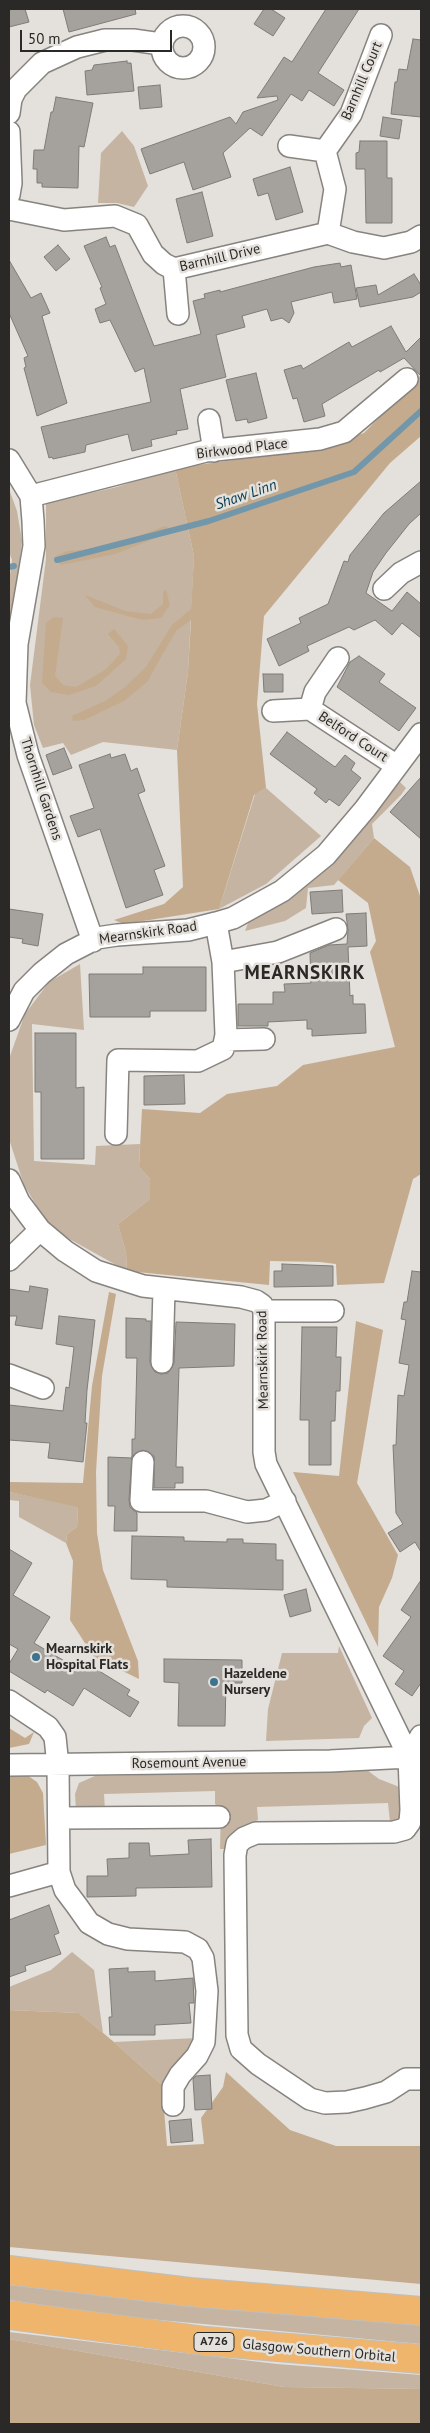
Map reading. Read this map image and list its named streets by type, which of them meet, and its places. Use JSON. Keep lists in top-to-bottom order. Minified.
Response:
{"streets":{"highway":["A726","Glasgow Southern Orbital"],"street":["Barnhill Court","Barnhill Drive","Birkwood Place","Belford Court","Thornhill Gardens","Mearnskirk Road","Rosemount Avenue"]},"crossings":[["Birkwood Place","Thornhill Gardens"],["Belford Court","Mearnskirk Road"],["Thornhill Gardens","Mearnskirk Road"],["Mearnskirk Road","Rosemount Avenue"]],"districts":["MEARNSKIRK"],"water":["Shaw Linn"],"places":["Mearnskirk Hospital Flats","Hazeldene Nursery"],"scale_bar":"50 m"}
